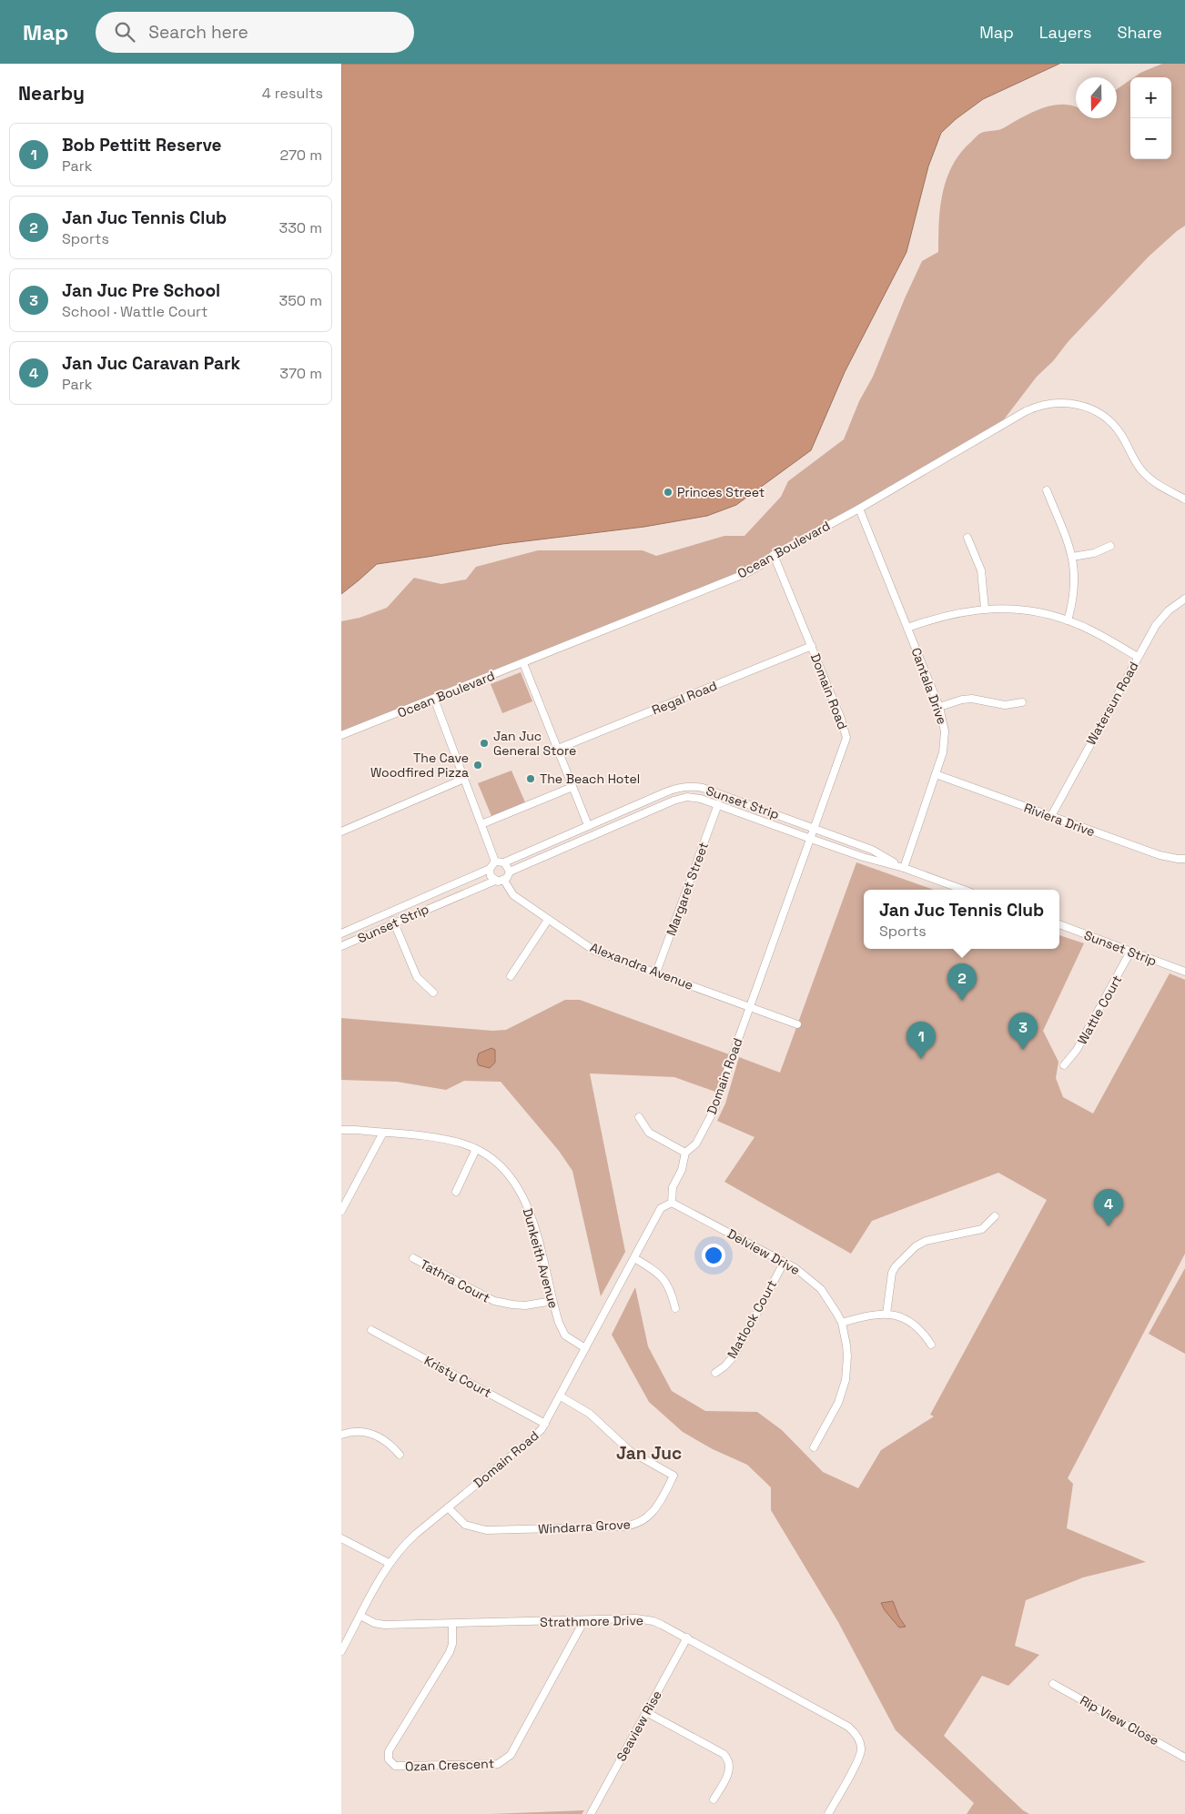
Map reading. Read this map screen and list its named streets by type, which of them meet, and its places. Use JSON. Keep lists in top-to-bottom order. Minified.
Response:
{"streets":{"street":["Ocean Boulevard","Cantala Drive","Domain Road","Regal Road","Watersun Road","Sunset Strip","Riviera Drive","Margaret Street","Alexandra Avenue","Wattle Court","Delview Drive","Dunkeith Avenue","Tathra Court","Matlock Court","Kristy Court","Windarra Grove","Strathmore Drive","Rip View Close","Seaview Rise","Ozan Crescent"]},"crossings":[["Ocean Boulevard","Cantala Drive"],["Ocean Boulevard","Domain Road"],["Cantala Drive","Sunset Strip"],["Cantala Drive","Riviera Drive"],["Domain Road","Regal Road"],["Domain Road","Sunset Strip"],["Domain Road","Alexandra Avenue"],["Domain Road","Delview Drive"],["Domain Road","Dunkeith Avenue"],["Domain Road","Kristy Court"],["Domain Road","Windarra Grove"],["Domain Road","Strathmore Drive"],["Watersun Road","Riviera Drive"],["Sunset Strip","Margaret Street"],["Sunset Strip","Alexandra Avenue"],["Sunset Strip","Wattle Court"],["Margaret Street","Alexandra Avenue"],["Delview Drive","Matlock Court"],["Dunkeith Avenue","Tathra Court"],["Strathmore Drive","Seaview Rise"],["Strathmore Drive","Ozan Crescent"]],"districts":["Jan Juc"],"places":["Princes Street","Jan Juc General Store","The Cave Woodfired Pizza","The Beach Hotel"],"north":"bottom","page":{"header":"Map","search":"Search here","nav":["Map","Layers","Share"],"heading":["Nearby","4 results"],"map_buttons":["+","−"],"list":[{"mark":"1","name":"Bob Pettitt Reserve","note":"Park","value":"270 m"},{"mark":"2","name":"Jan Juc Tennis Club","note":"Sports","value":"330 m"},{"mark":"3","name":"Jan Juc Pre School","note":"School · Wattle Court","value":"350 m"},{"mark":"4","name":"Jan Juc Caravan Park","note":"Park","value":"370 m"}],"popup":["Jan Juc Tennis Club","Sports"],"pins":["2","3","1","4"]}}
